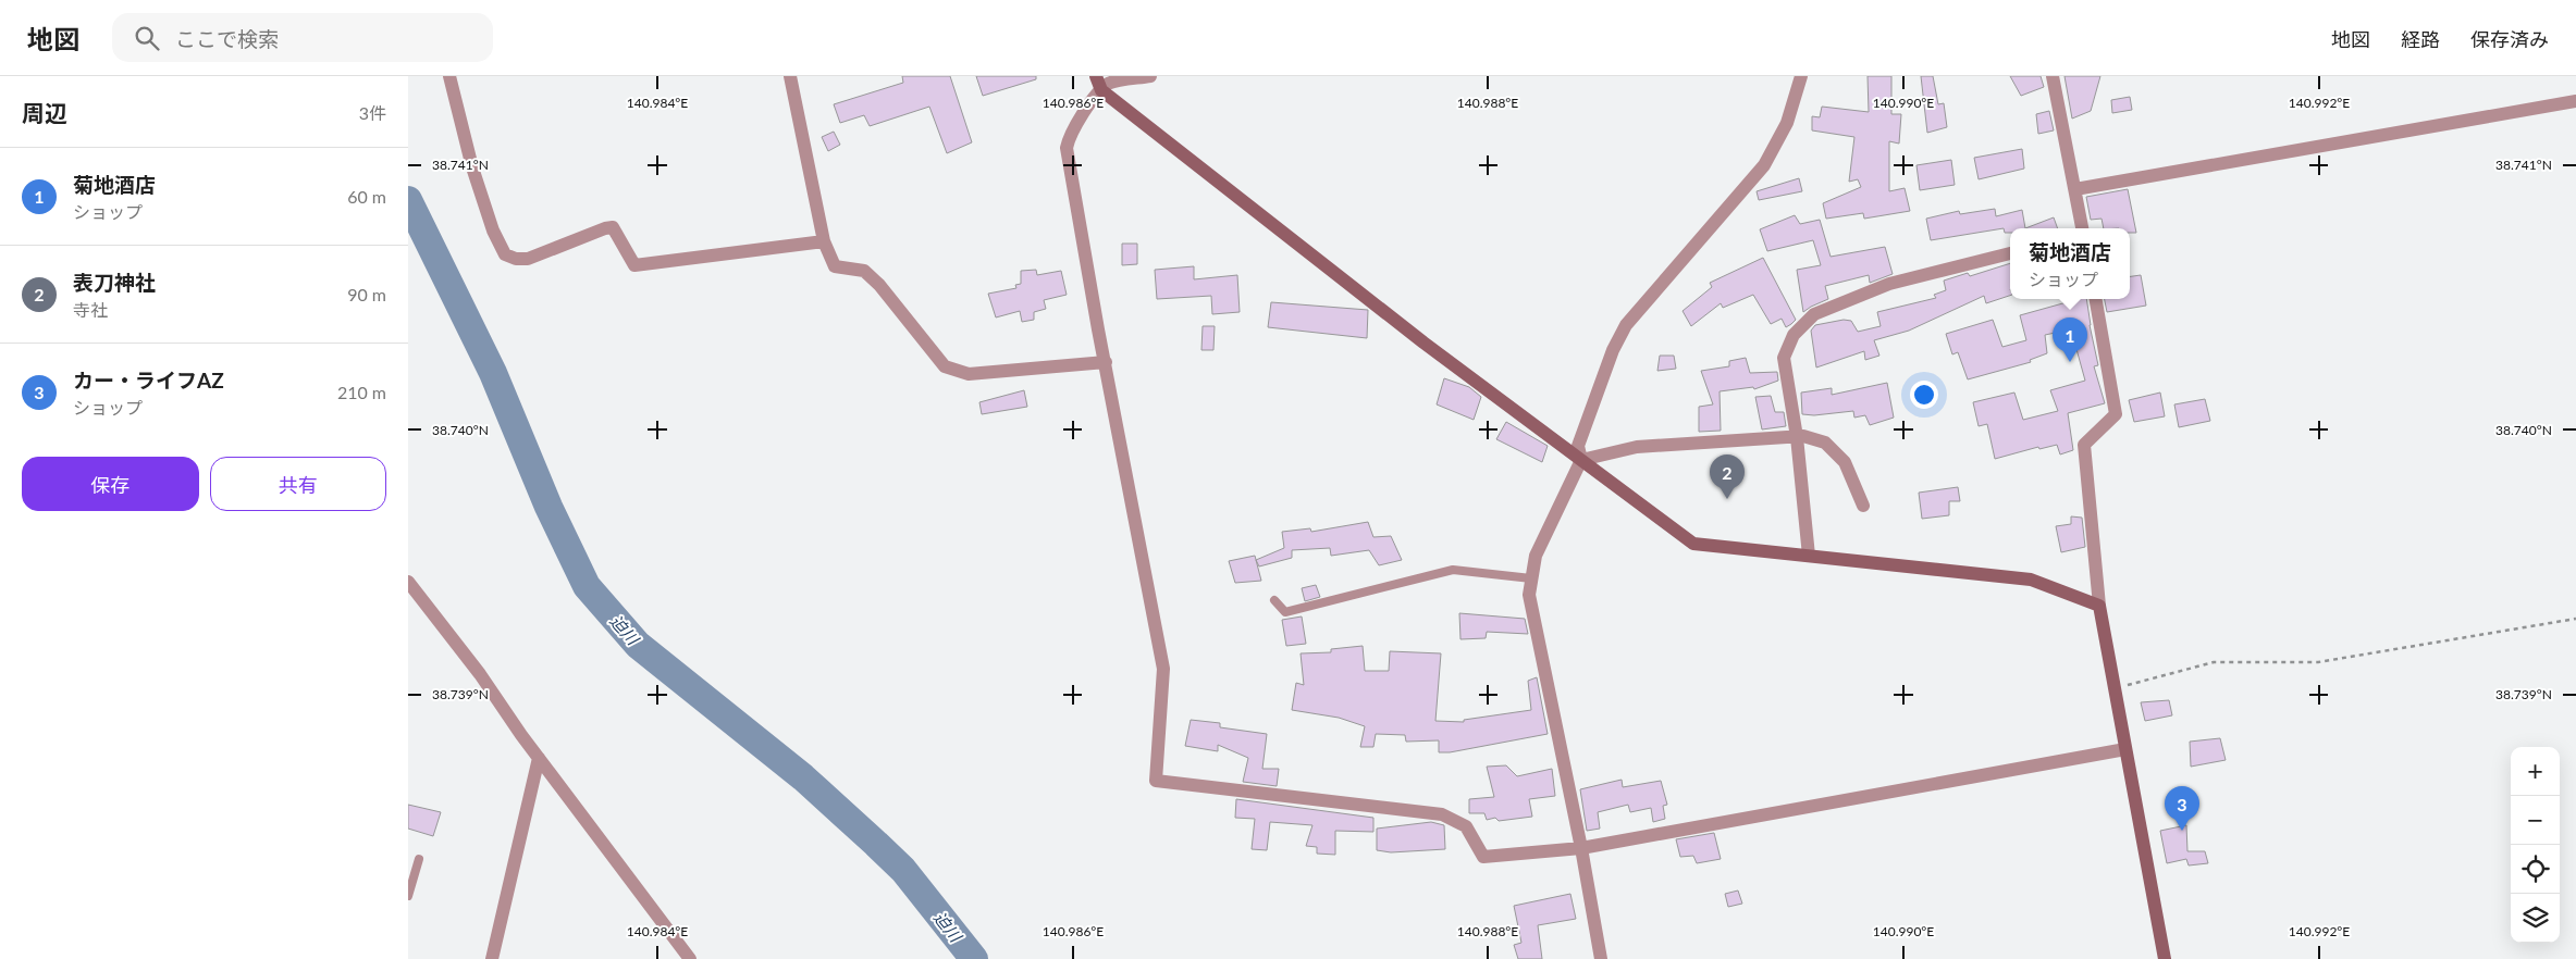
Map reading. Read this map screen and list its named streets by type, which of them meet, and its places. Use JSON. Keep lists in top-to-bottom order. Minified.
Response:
{"water":["迫川"],"page":{"header":"地図","search":"ここで検索","nav":["地図","経路","保存済み"],"heading":["周辺","3件"],"list":[{"mark":"1","name":"菊地酒店","note":"ショップ","value":"60 m"},{"mark":"2","name":"表刀神社","note":"寺社","value":"90 m"},{"mark":"3","name":"カー・ライフAZ","note":"ショップ","value":"210 m"}],"popup":["菊地酒店","ショップ"],"pins":["1","2","3"],"buttons":["保存","共有"],"map_buttons":["+","−"]},"coordinates":["140.984°E","140.986°E","140.988°E","140.990°E","140.992°E","38.741°N","38.740°N","38.739°N"]}
